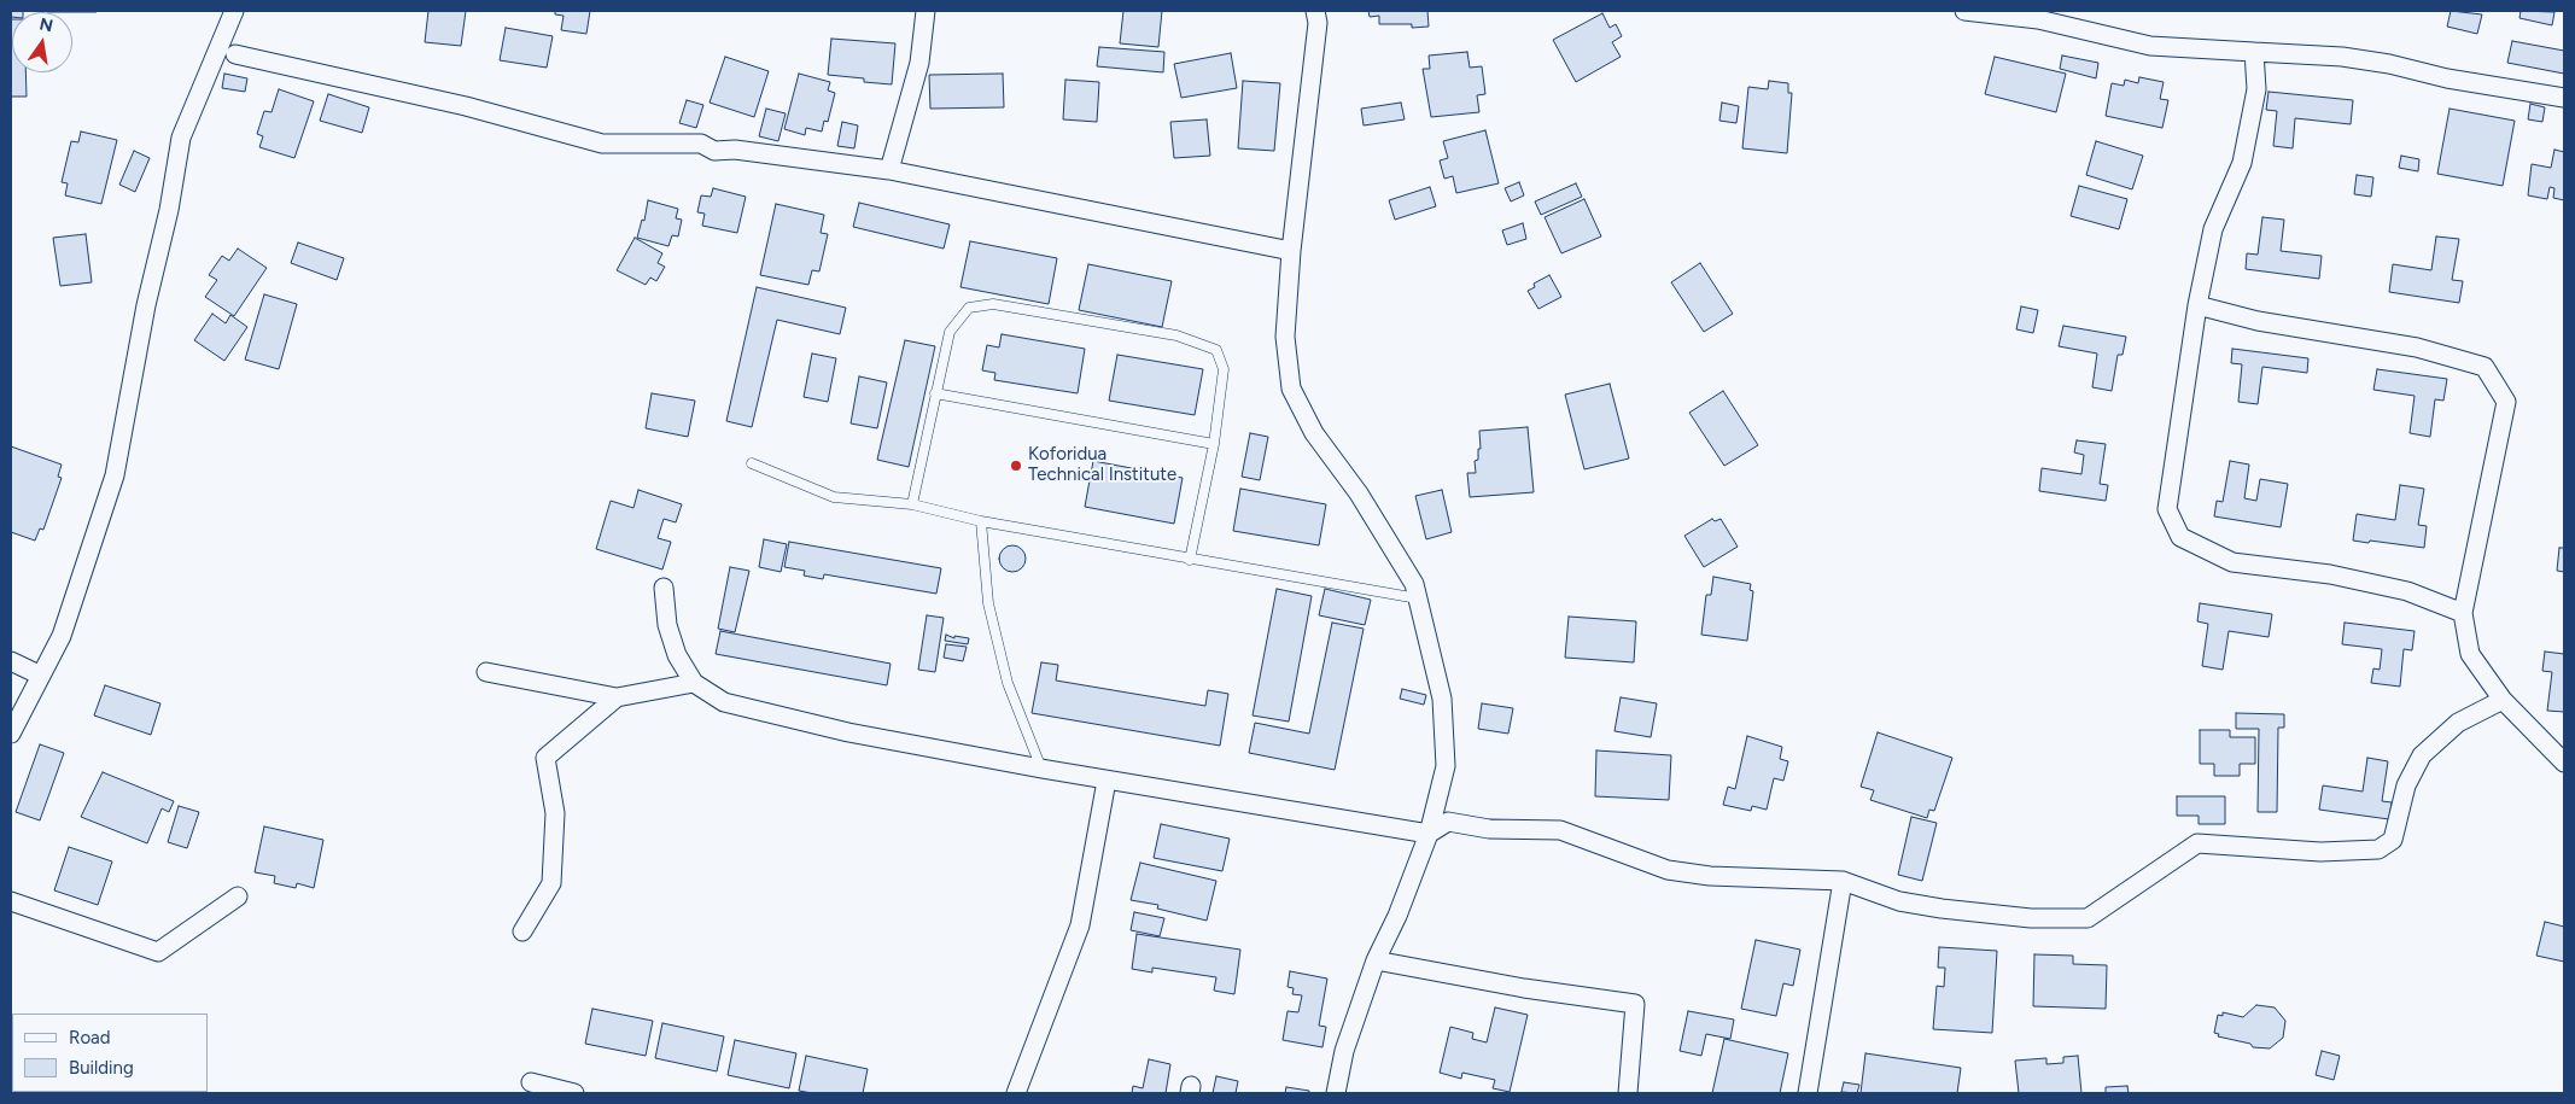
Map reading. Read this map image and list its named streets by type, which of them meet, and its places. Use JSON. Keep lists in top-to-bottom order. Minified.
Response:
{"places":["Koforidua Technical Institute"],"legend":["Road","Building"],"north":"top"}
